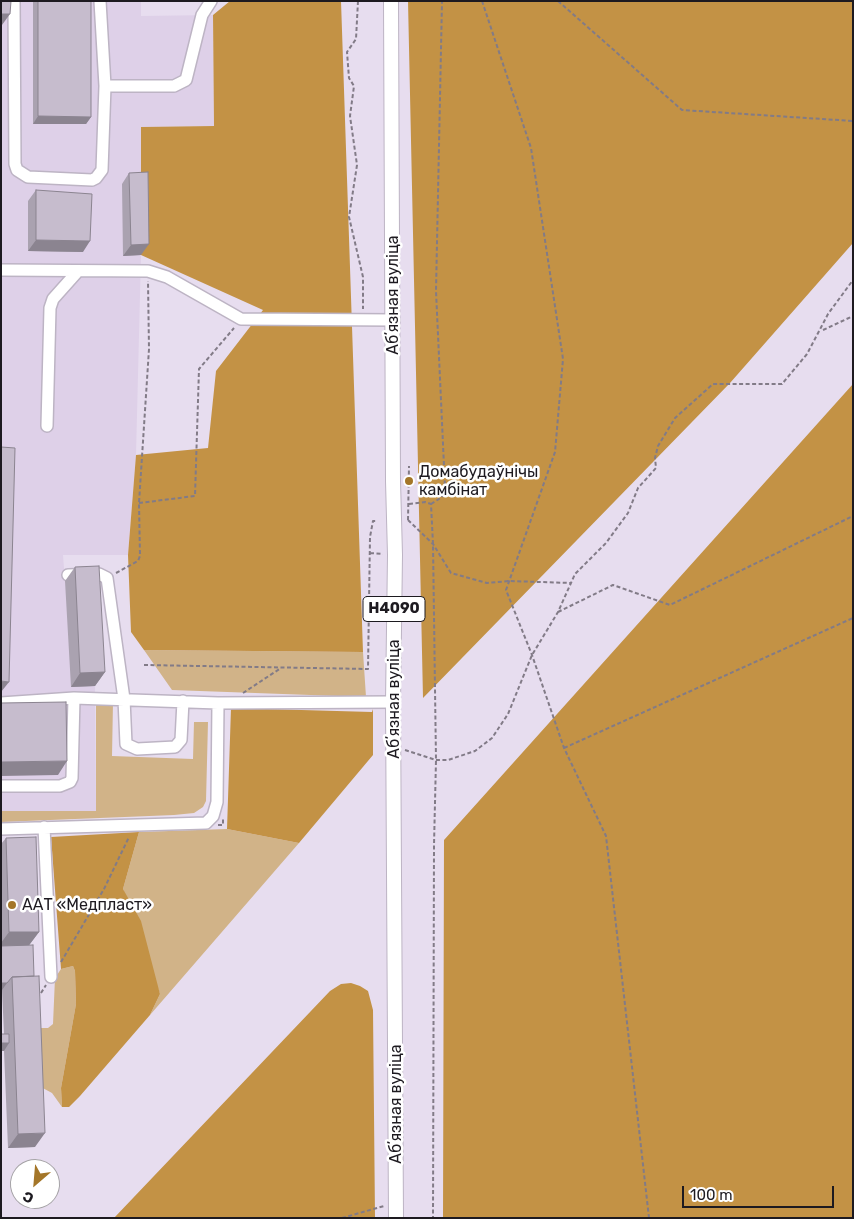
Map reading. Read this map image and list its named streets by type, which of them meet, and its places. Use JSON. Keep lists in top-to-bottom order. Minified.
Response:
{"streets":{"main road":["Абʼязная вуліца","Н4090"]},"places":["Домабудаўнічы камбінат","ААТ «Медпласт»"],"scale_bar":"100 m","north":"bottom left"}
